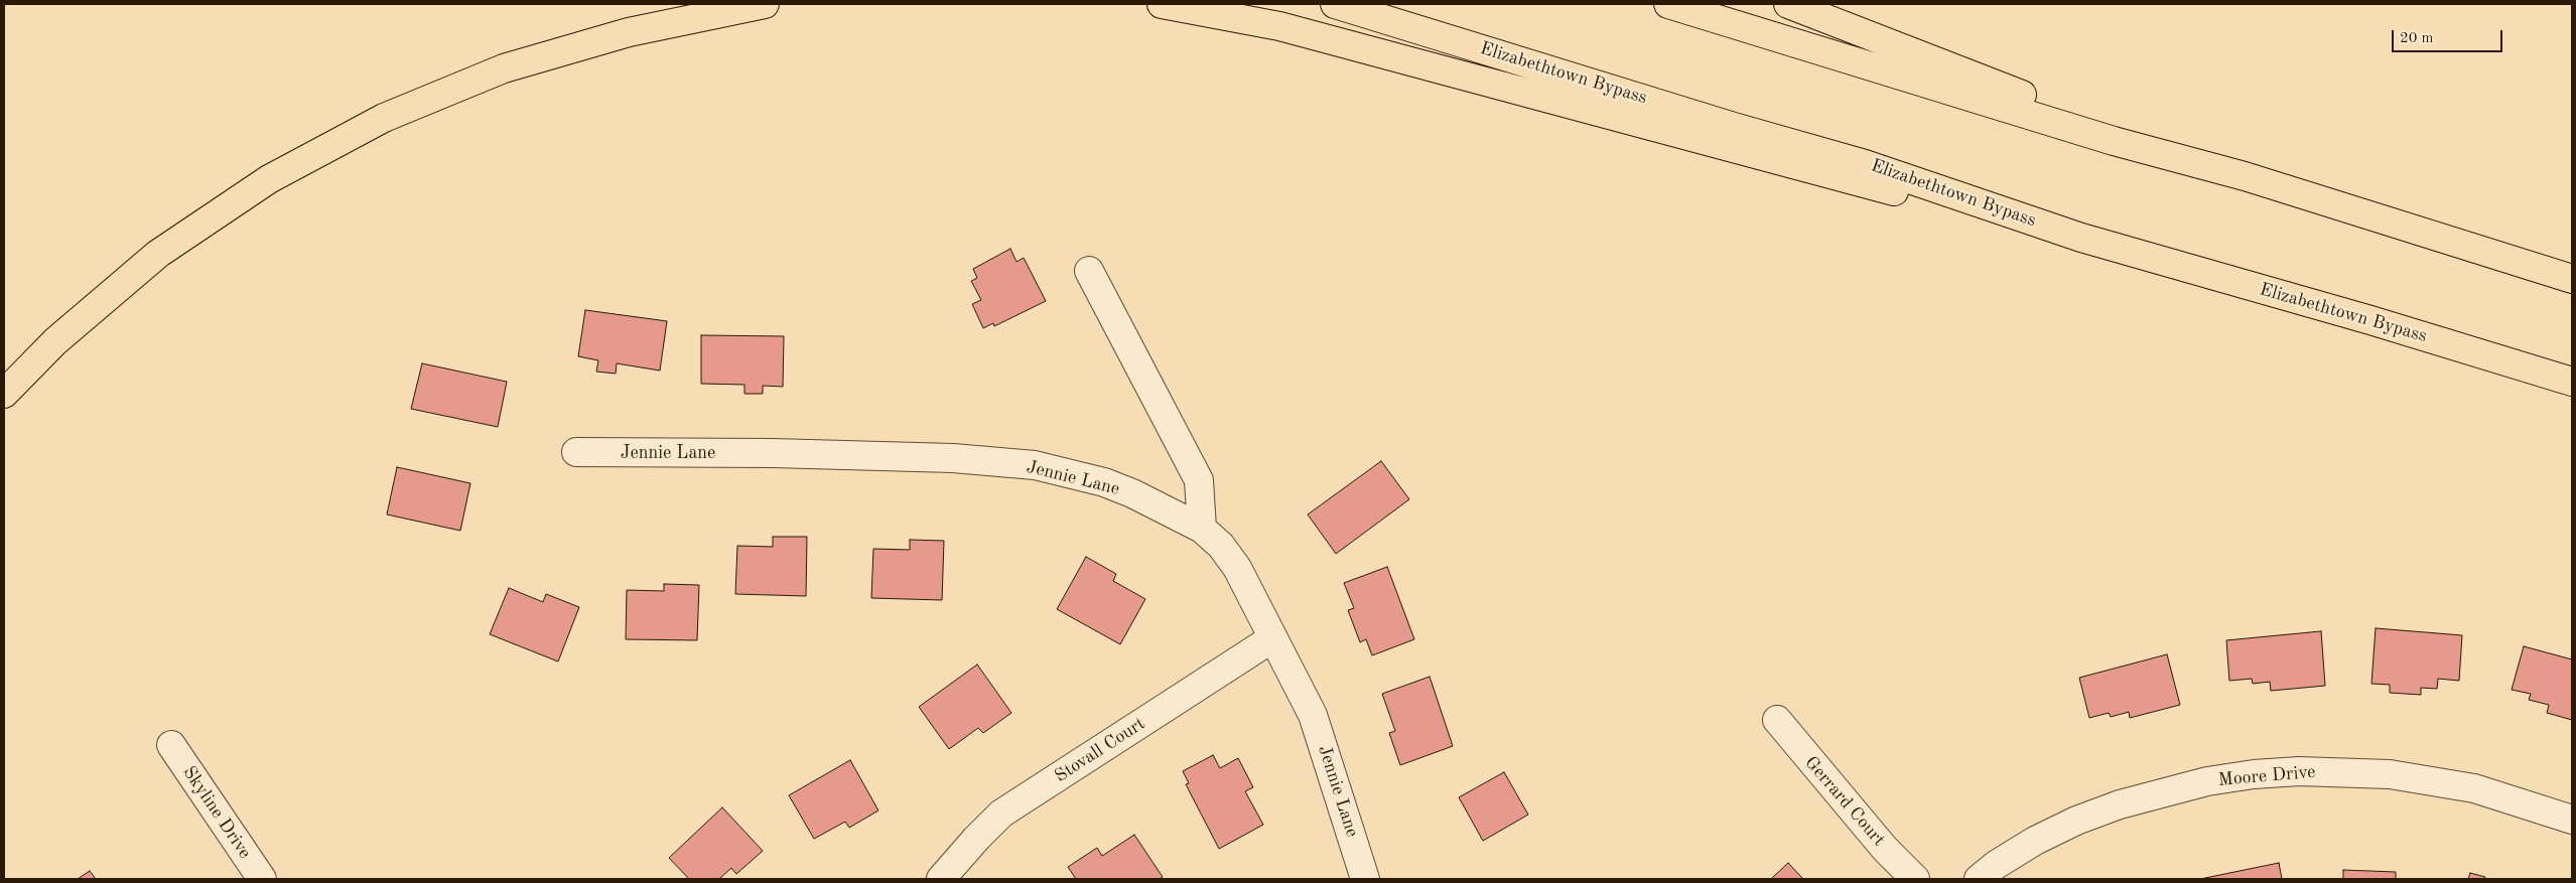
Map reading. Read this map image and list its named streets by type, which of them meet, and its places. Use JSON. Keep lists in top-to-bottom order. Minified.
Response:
{"streets":{"highway":["Elizabethtown Bypass"],"street":["Jennie Lane","Stovall Court","Moore Drive","Gerrard Court","Skyline Drive"]},"crossings":[["Jennie Lane","Stovall Court"]],"scale_bar":"20 m"}
